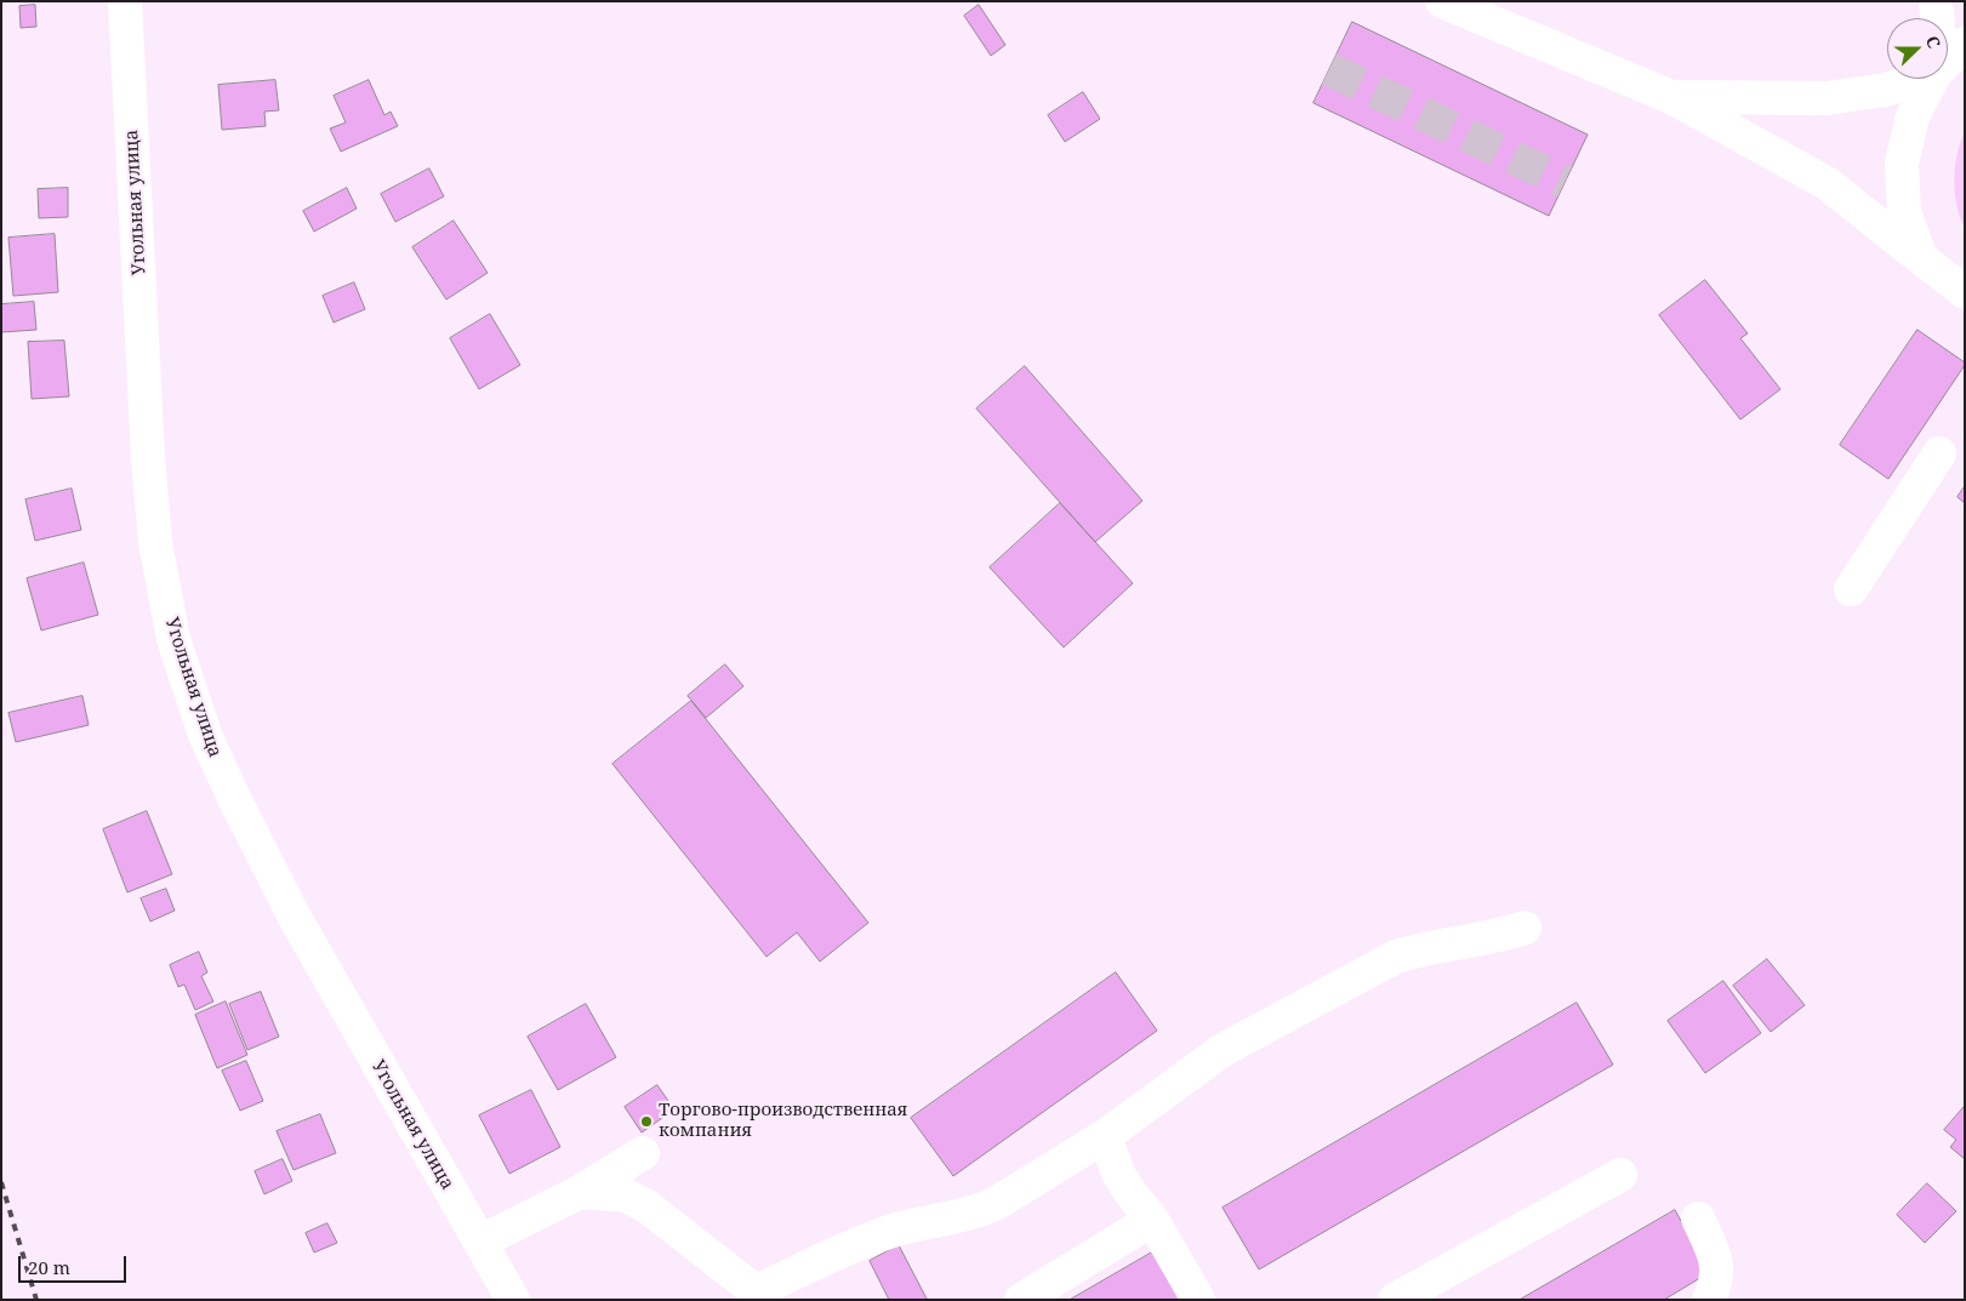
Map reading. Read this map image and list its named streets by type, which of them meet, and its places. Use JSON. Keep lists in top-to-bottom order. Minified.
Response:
{"streets":{"street":["Угольная улица"]},"places":["Торгово-производственная компания"],"scale_bar":"20 m","north":"right"}
